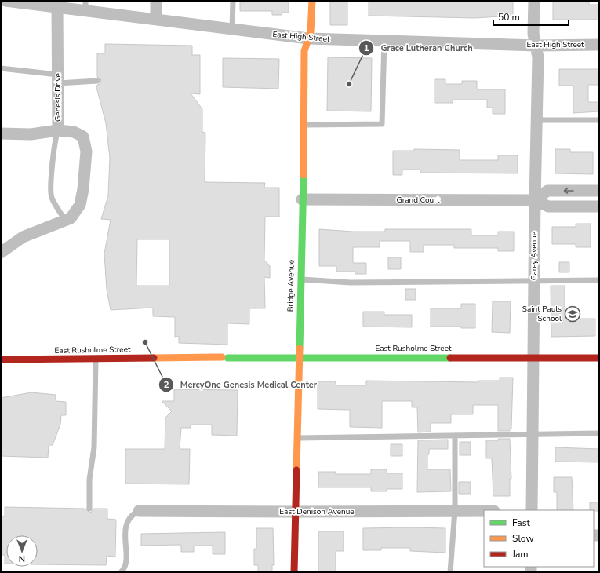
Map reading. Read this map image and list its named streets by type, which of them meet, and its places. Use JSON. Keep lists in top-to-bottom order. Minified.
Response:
{"streets":{"street":["East High Street","Genesis Drive","Grand Court","Carey Avenue","Bridge Avenue","East Rusholme Street","East Denison Avenue"]},"crossings":[["East High Street","Genesis Drive"],["East High Street","Carey Avenue"],["East High Street","Bridge Avenue"],["Grand Court","Carey Avenue"],["Grand Court","Bridge Avenue"],["Carey Avenue","East Rusholme Street"],["Bridge Avenue","East Rusholme Street"],["Bridge Avenue","East Denison Avenue"]],"places":{"other":["Grace Lutheran Church","MercyOne Genesis Medical Center"],"school or university":["Saint Pauls School"]},"legend":["Fast","Slow","Jam"],"scale_bar":"50 m","north":"bottom"}
